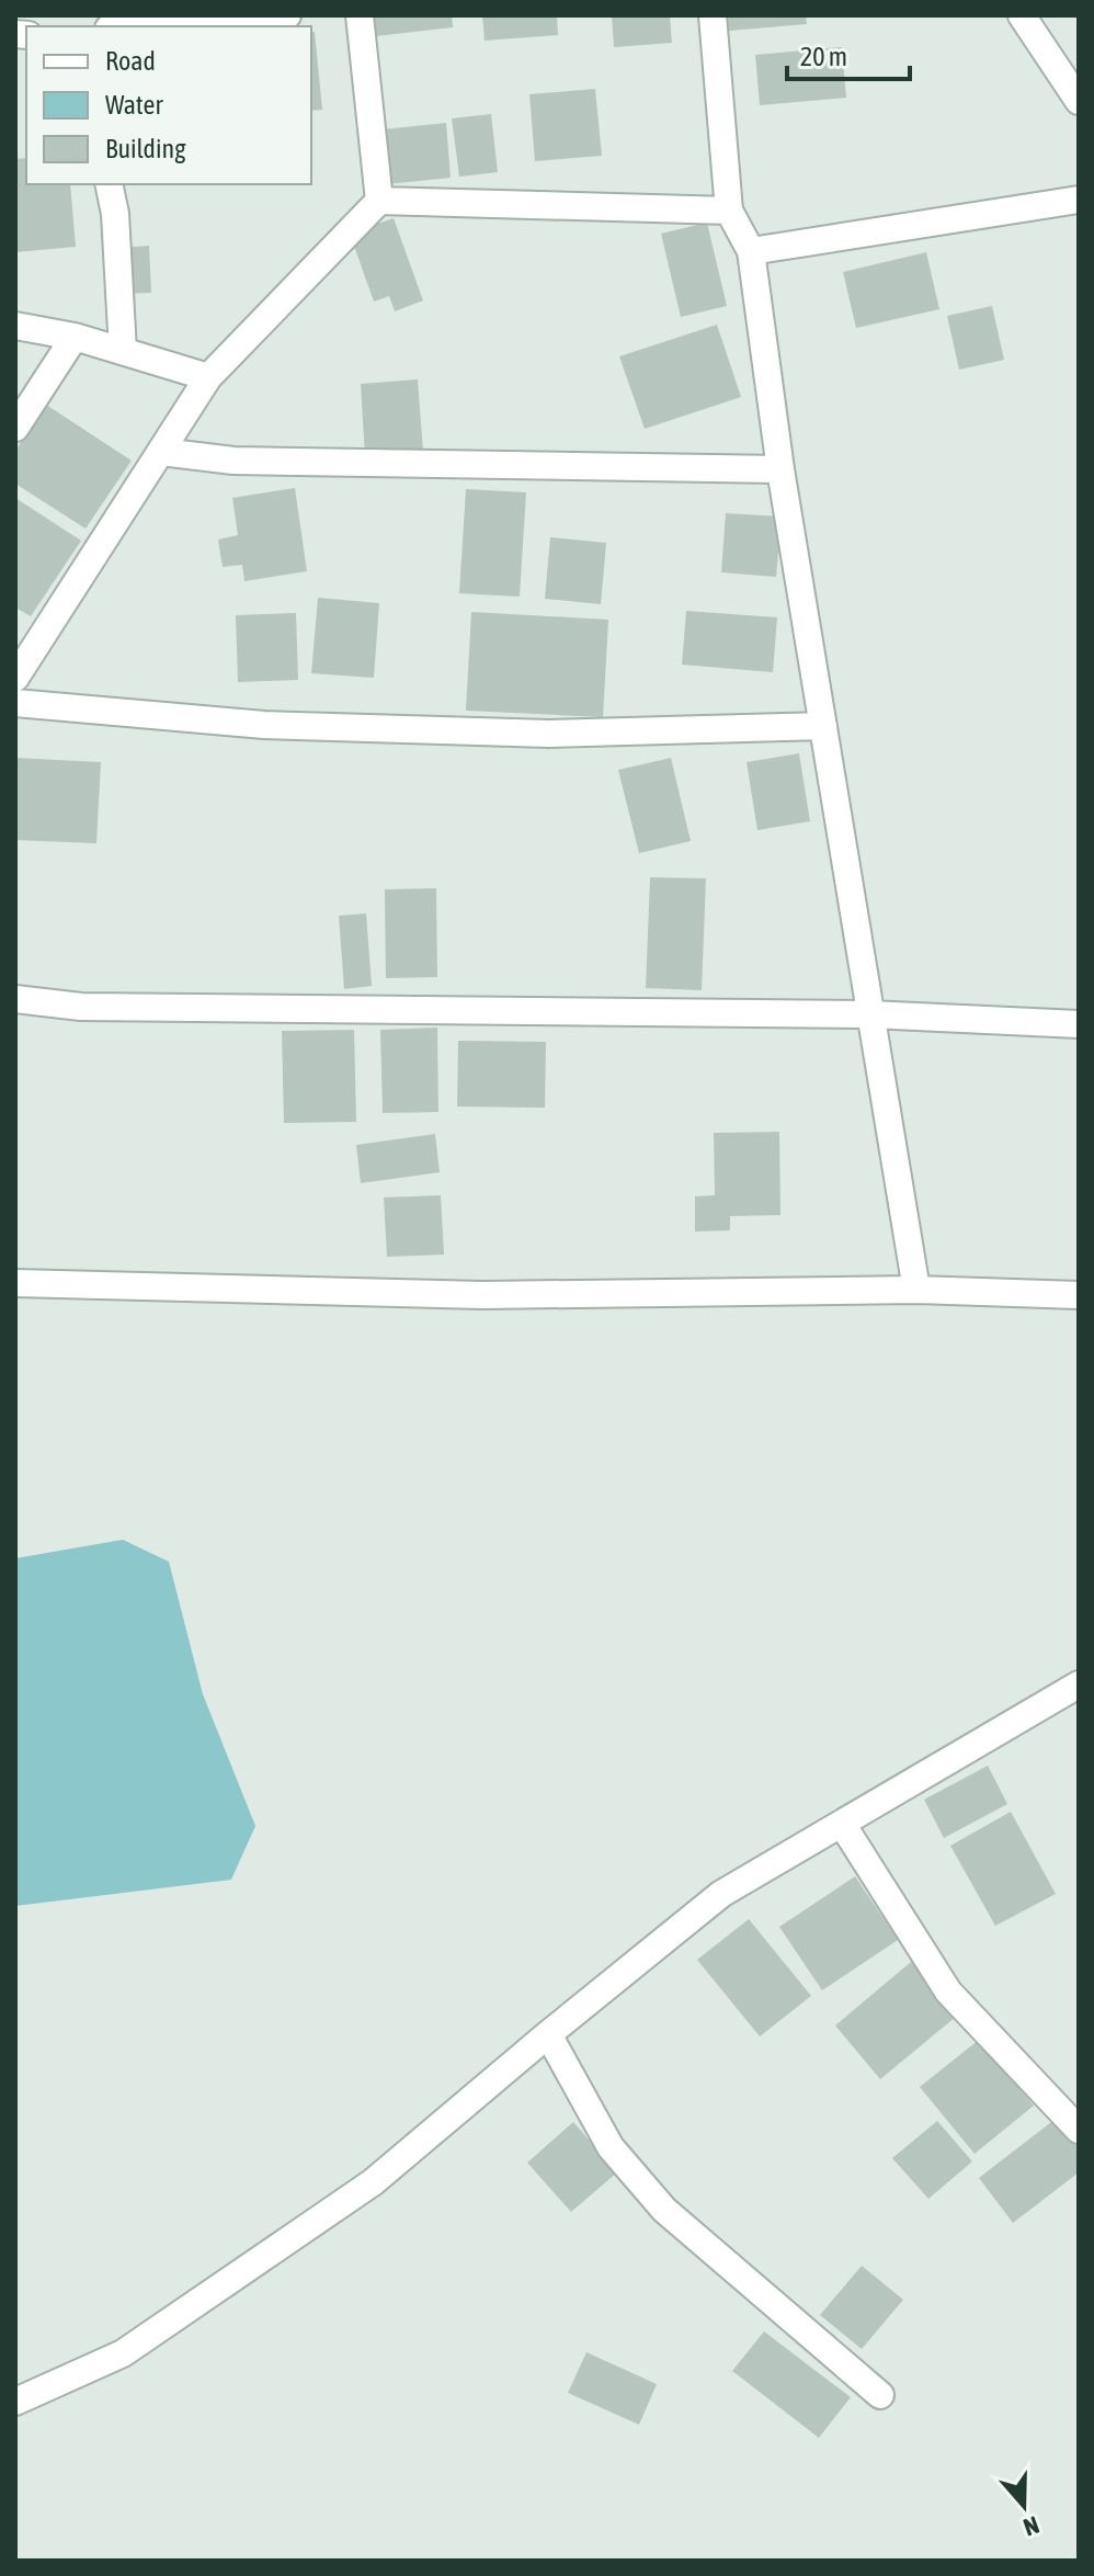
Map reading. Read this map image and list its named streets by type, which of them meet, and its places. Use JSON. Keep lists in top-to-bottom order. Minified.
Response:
{"legend":["Road","Water","Building"],"scale_bar":"20 m","north":"bottom"}
